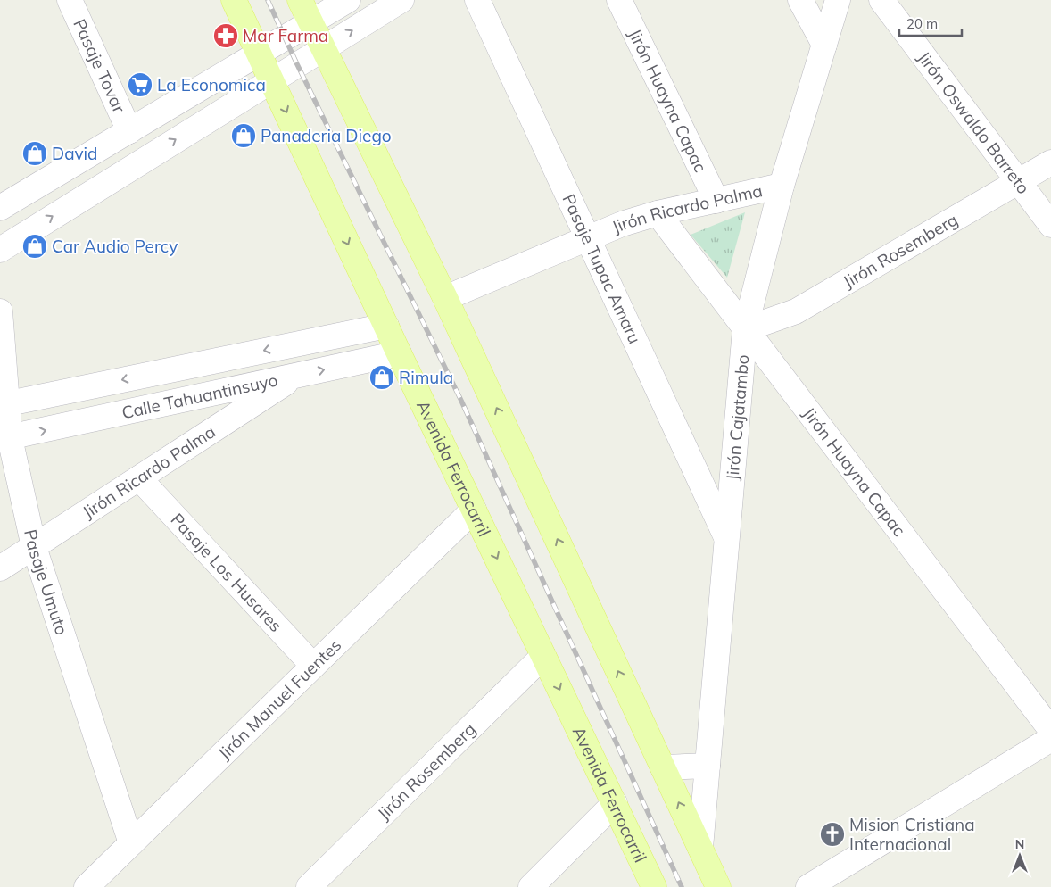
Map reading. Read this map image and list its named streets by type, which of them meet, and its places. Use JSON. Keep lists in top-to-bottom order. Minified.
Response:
{"streets":{"main road":["Avenida Ferrocarril"],"street":["Pasaje Tovar","Jirón Huayna Capac","Jirón Oswaldo Barreto","Jirón Ricardo Palma","Jirón Rosemberg","Pasaje Tupac Amaru","Calle Tahuantinsuyo","Jirón Cajatambo","Pasaje Los Husares","Pasaje Umuto","Jirón Manuel Fuentes"]},"crossings":[["Jirón Huayna Capac","Jirón Ricardo Palma"],["Jirón Huayna Capac","Jirón Rosemberg"],["Jirón Huayna Capac","Jirón Cajatambo"],["Jirón Oswaldo Barreto","Jirón Rosemberg"],["Jirón Ricardo Palma","Pasaje Tupac Amaru"],["Jirón Ricardo Palma","Calle Tahuantinsuyo"],["Jirón Ricardo Palma","Jirón Cajatambo"],["Jirón Ricardo Palma","Pasaje Los Husares"],["Jirón Ricardo Palma","Pasaje Umuto"],["Jirón Rosemberg","Jirón Cajatambo"],["Jirón Rosemberg","Avenida Ferrocarril"],["Pasaje Tupac Amaru","Jirón Cajatambo"],["Calle Tahuantinsuyo","Avenida Ferrocarril"],["Calle Tahuantinsuyo","Pasaje Umuto"],["Avenida Ferrocarril","Jirón Manuel Fuentes"],["Pasaje Los Husares","Jirón Manuel Fuentes"],["Pasaje Umuto","Jirón Manuel Fuentes"]],"places":{"pharmacy":["Mar Farma"],"supermarket":["La Economica"],"shop":["Panaderia Diego","David","Car Audio Percy","Rimula"],"church":["Mision Cristiana Internacional"]},"scale_bar":"20 m","north":"top"}
